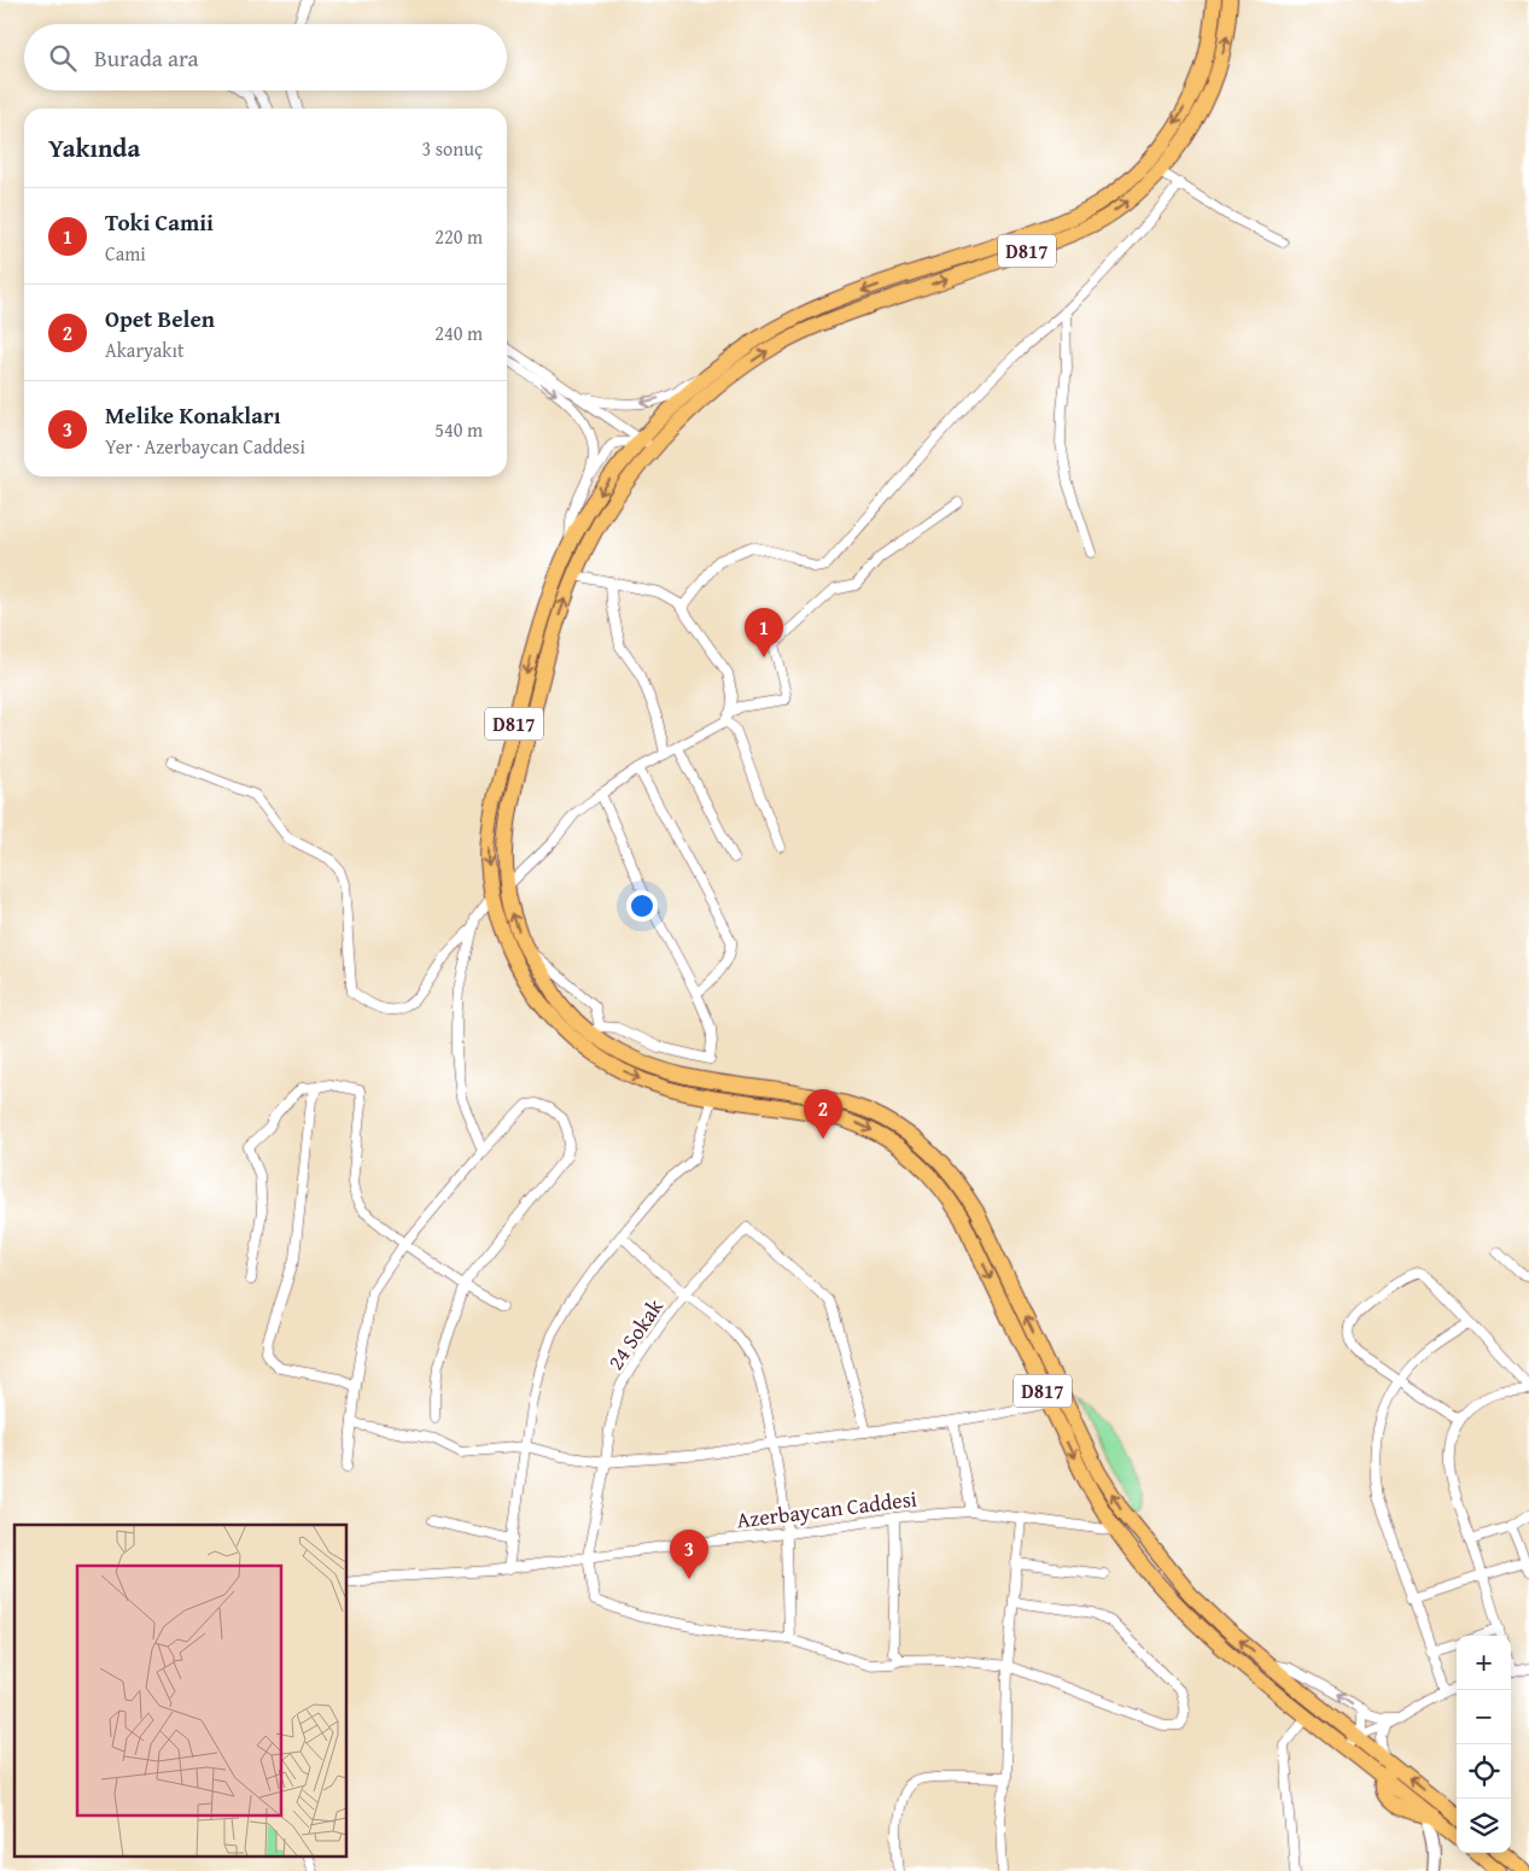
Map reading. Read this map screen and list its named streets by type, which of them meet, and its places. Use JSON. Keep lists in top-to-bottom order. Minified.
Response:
{"streets":{"highway":["D817"],"street":["24 Sokak","Azerbaycan Caddesi"]},"crossings":[["D817","Azerbaycan Caddesi"],["24 Sokak","Azerbaycan Caddesi"]],"page":{"search":"Burada ara","heading":["Yakında","3 sonuç"],"list":[{"mark":"1","name":"Toki Camii","note":"Cami","value":"220 m"},{"mark":"2","name":"Opet Belen","note":"Akaryakıt","value":"240 m"},{"mark":"3","name":"Melike Konakları","note":"Yer · Azerbaycan Caddesi","value":"540 m"}],"pins":["1","2","3"],"map_buttons":["+","−"]}}
